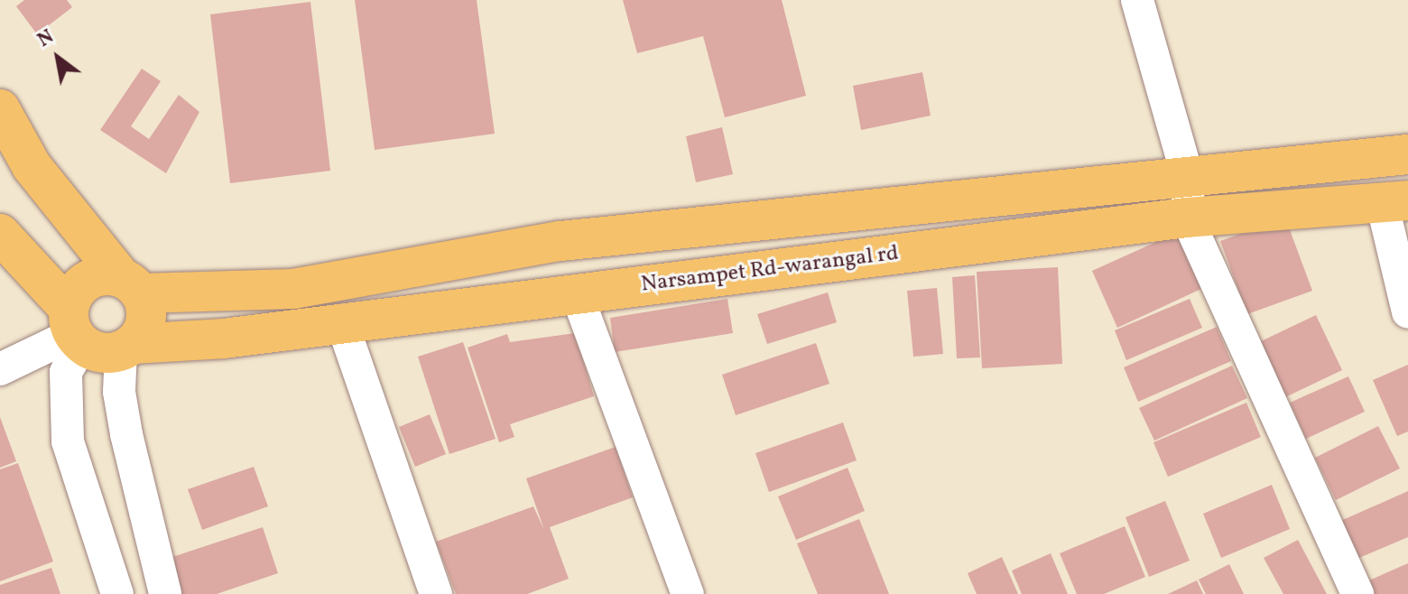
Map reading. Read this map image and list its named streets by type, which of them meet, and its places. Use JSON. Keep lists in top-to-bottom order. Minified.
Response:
{"streets":{"main road":["Narsampet Rd-warangal rd"]},"north":"top left"}
